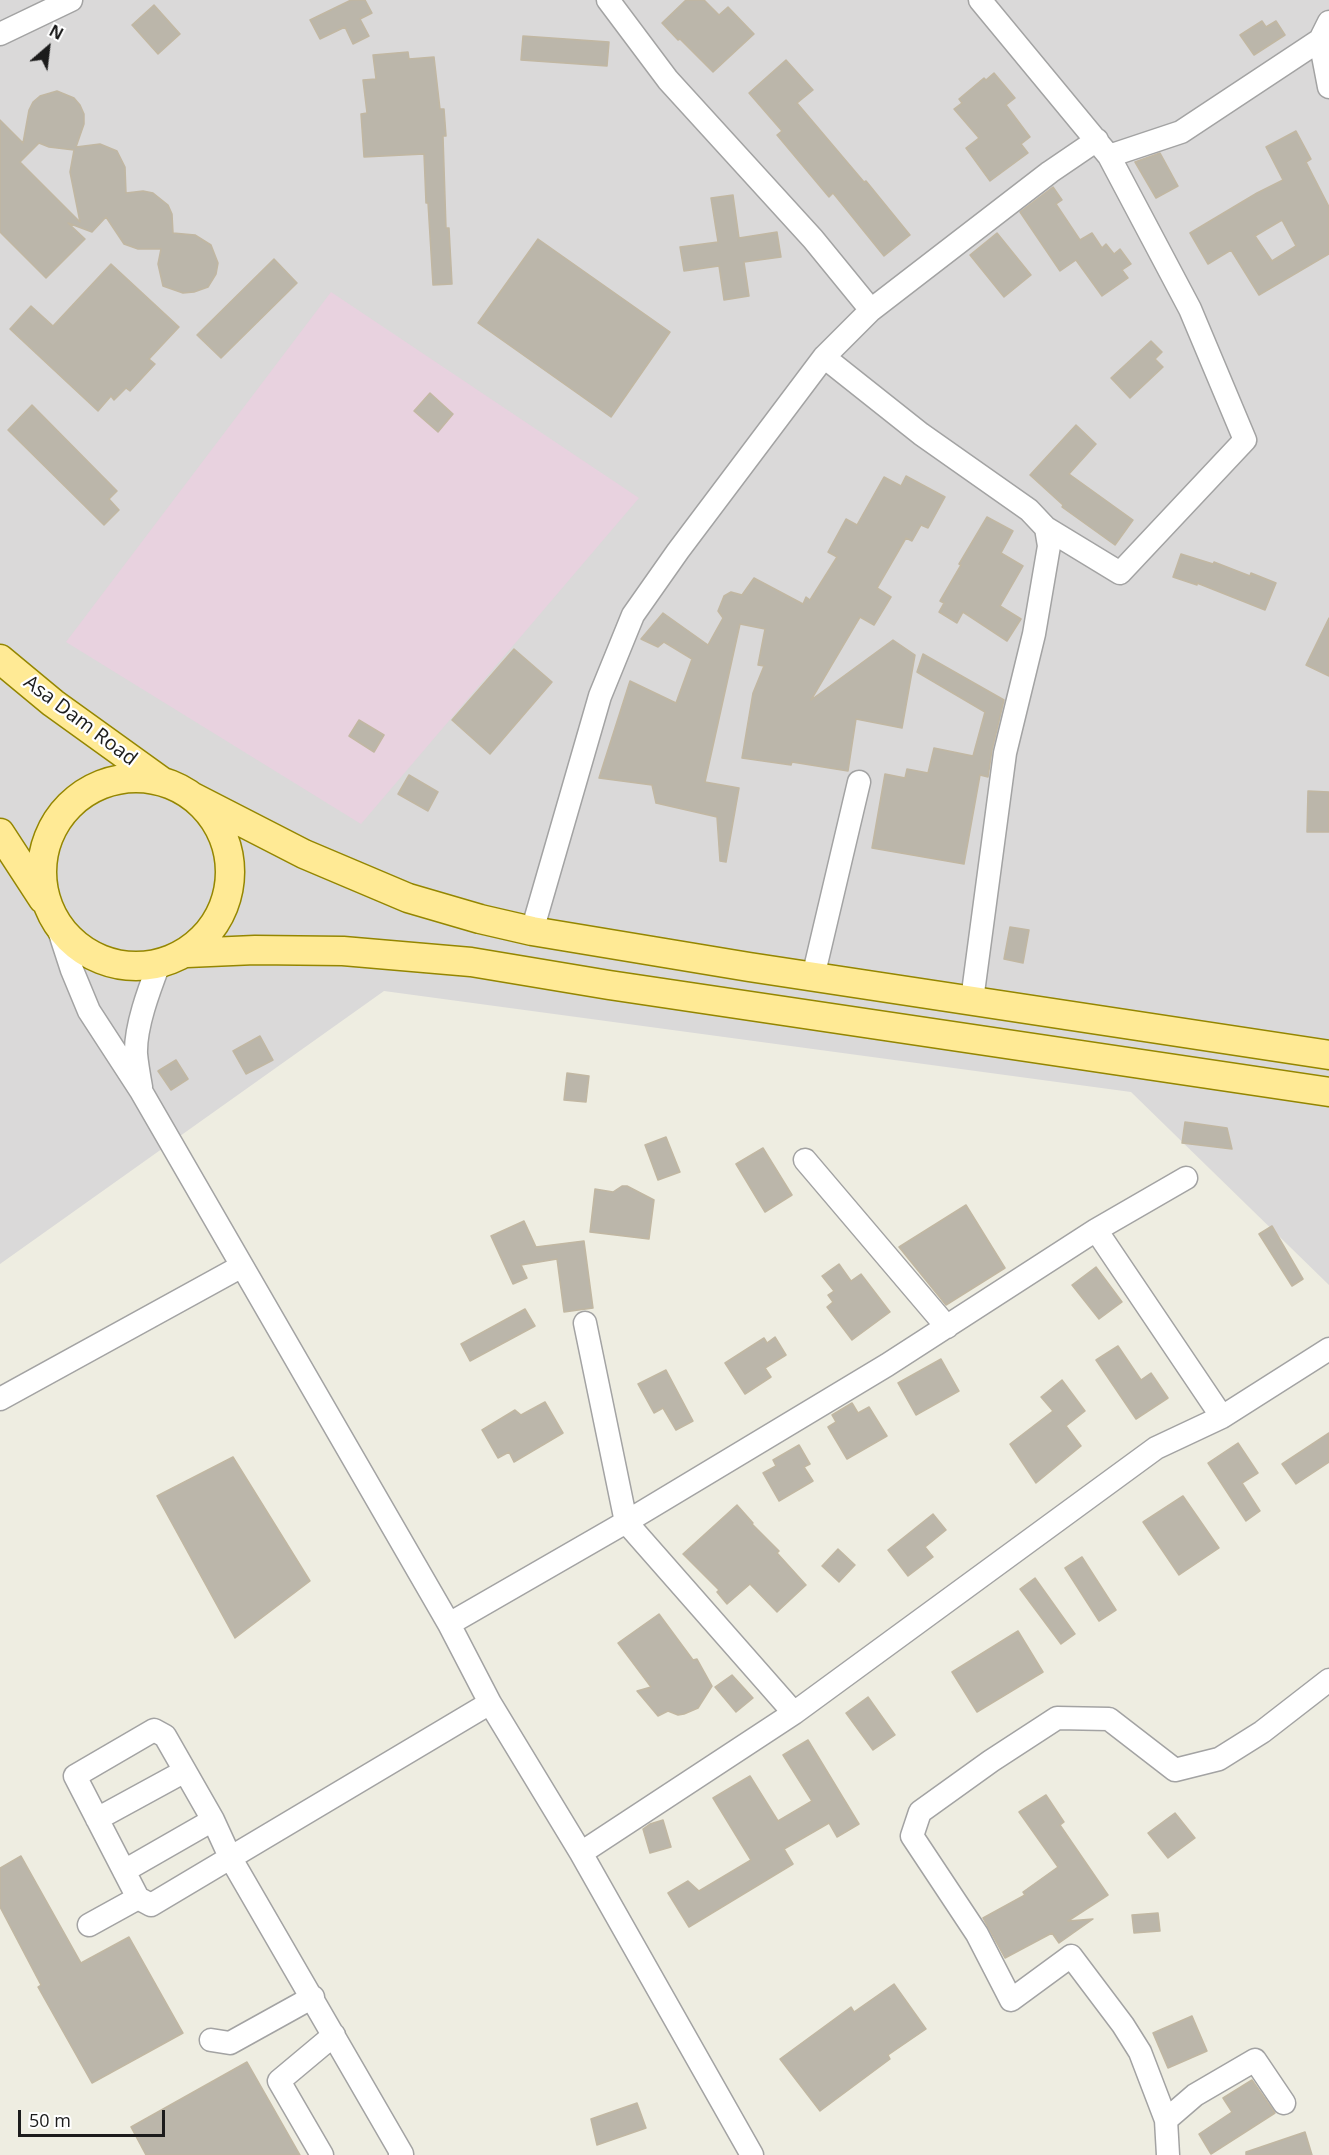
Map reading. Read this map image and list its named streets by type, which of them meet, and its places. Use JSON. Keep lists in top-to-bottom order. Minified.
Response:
{"streets":{"main road":["Asa Dam Road"]},"scale_bar":"50 m","north":"top right"}
